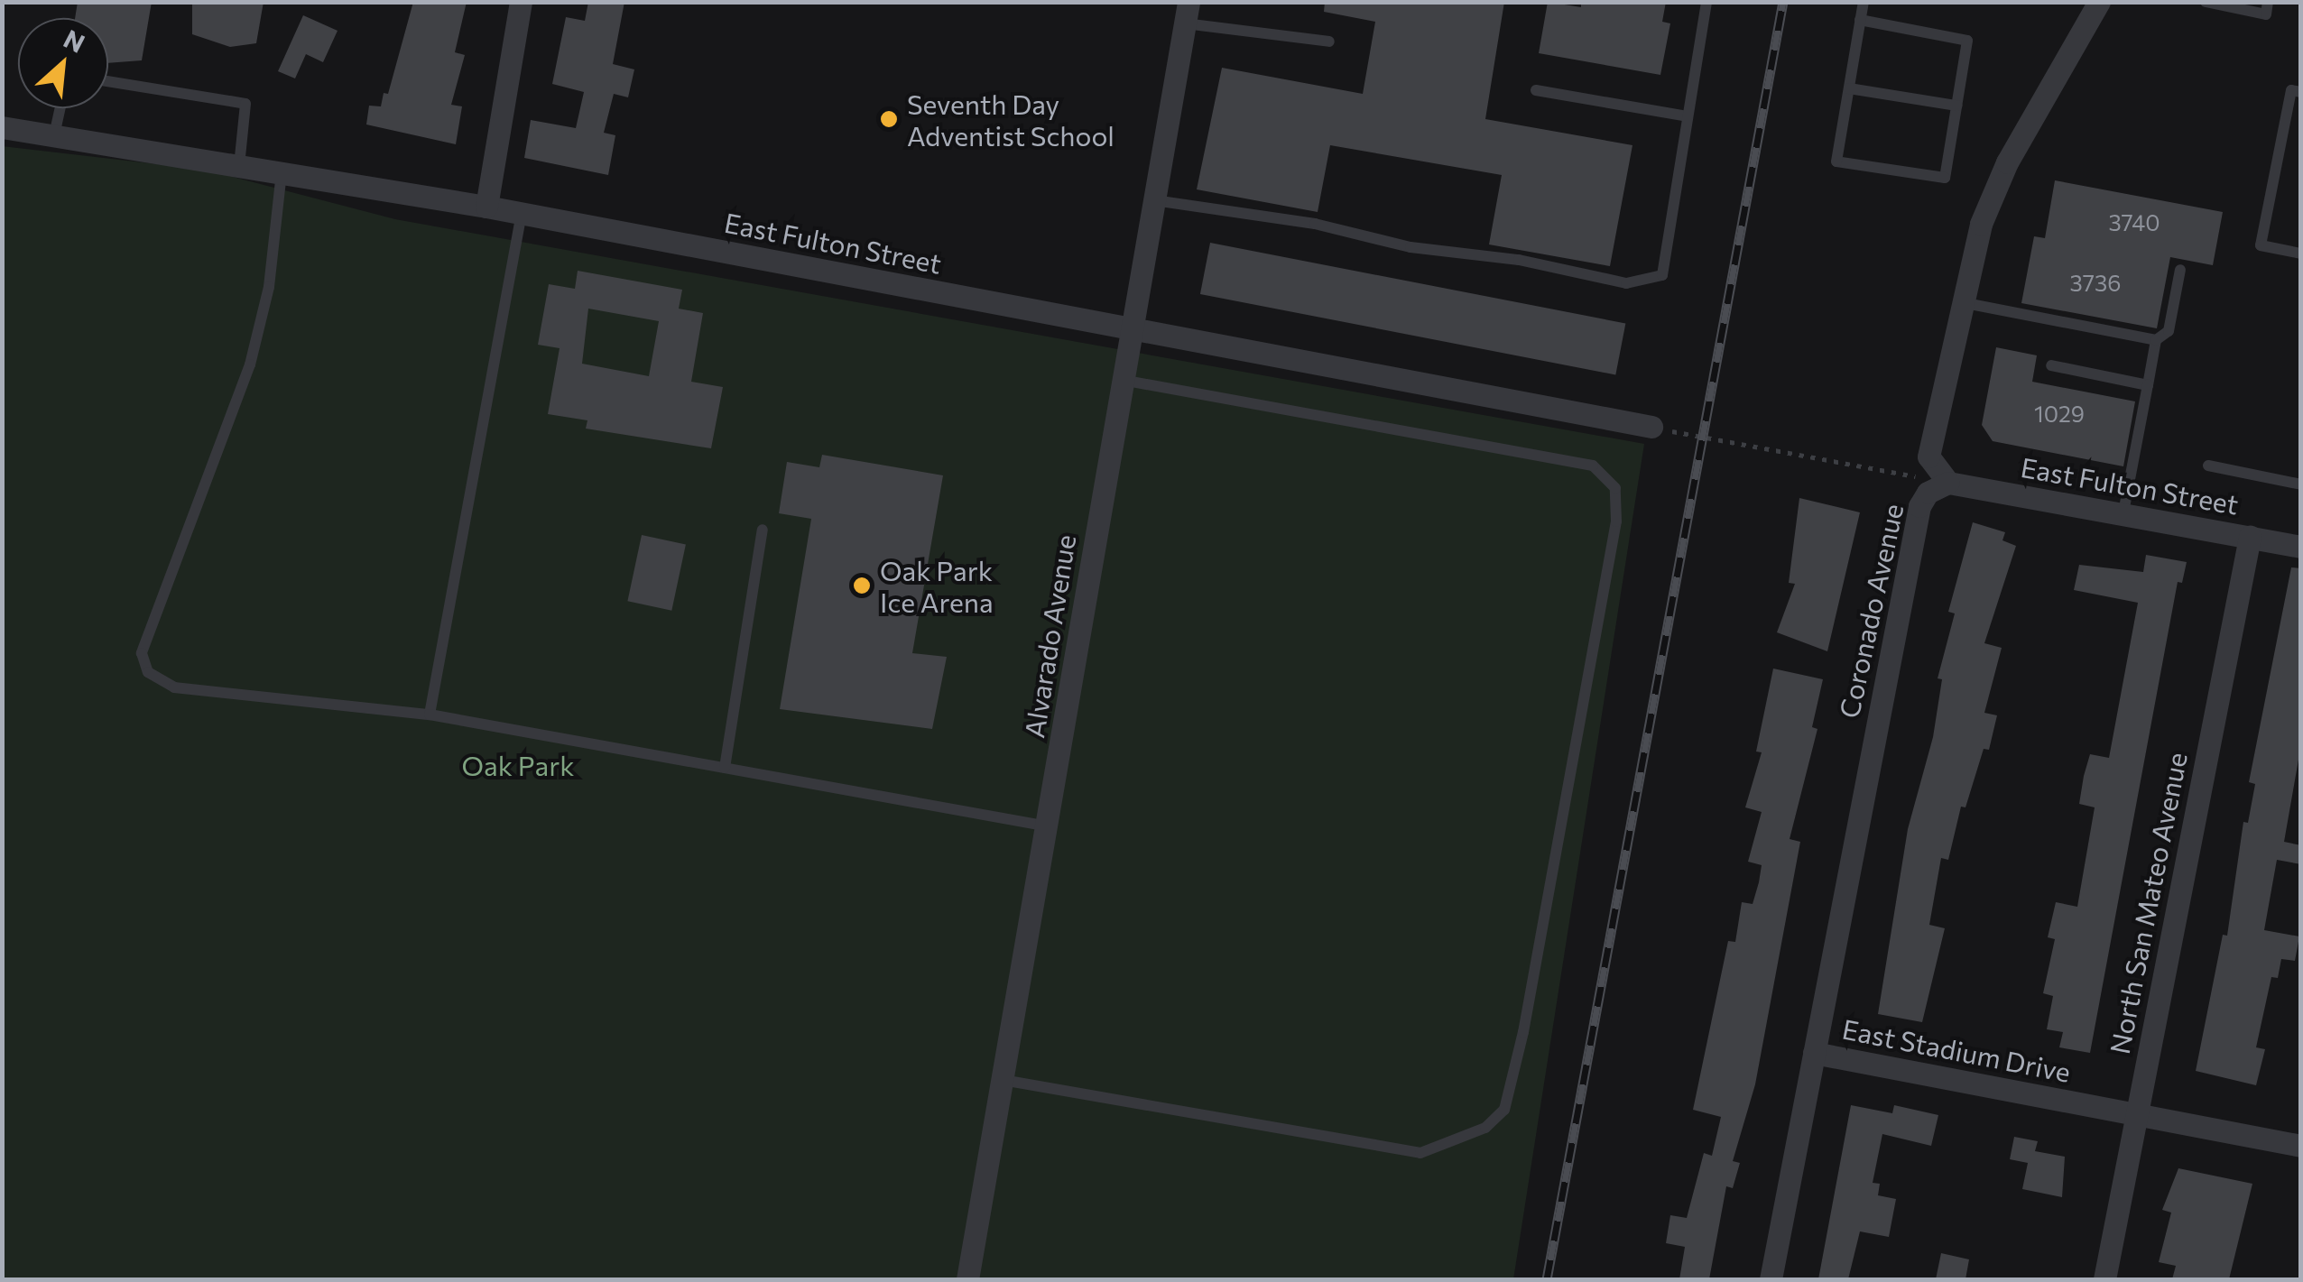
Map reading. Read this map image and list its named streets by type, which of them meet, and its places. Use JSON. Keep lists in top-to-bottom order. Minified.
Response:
{"streets":{"street":["East Fulton Street","Coronado Avenue","Alvarado Avenue","North San Mateo Avenue","East Stadium Drive"]},"crossings":[["East Fulton Street","Coronado Avenue"],["East Fulton Street","Alvarado Avenue"],["East Fulton Street","North San Mateo Avenue"],["Coronado Avenue","East Stadium Drive"],["North San Mateo Avenue","East Stadium Drive"]],"parks":["Oak Park"],"places":["Seventh Day Adventist School","Oak Park Ice Arena"],"house_numbers":["3740","3736","1029"],"north":"top right"}
